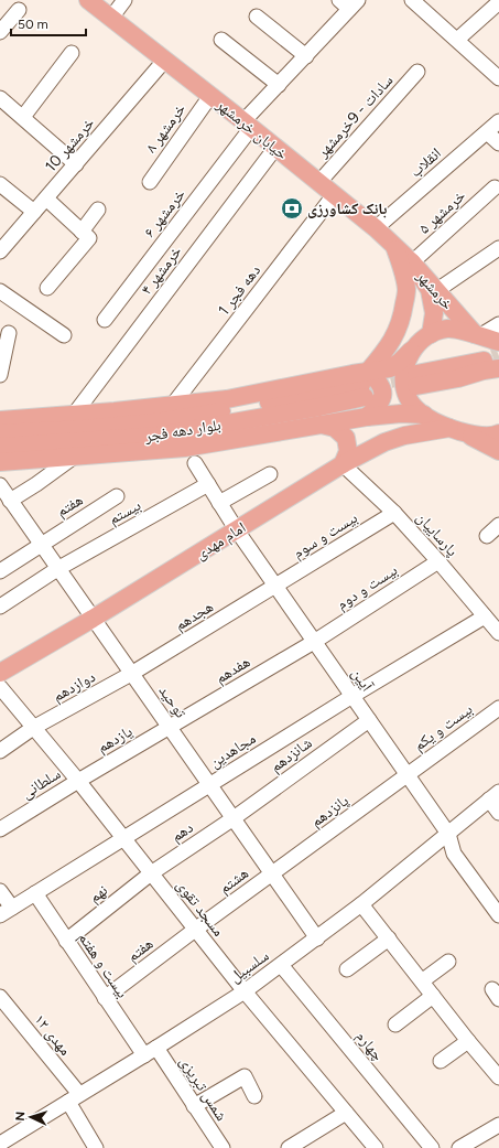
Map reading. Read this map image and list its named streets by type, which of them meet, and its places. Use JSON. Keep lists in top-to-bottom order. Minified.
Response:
{"streets":{"main road":["خیابان خرمشهر","خرمشهر","بلوار دهه فجر","امام مهدی"],"street":["سادات - 9خرمشهر","خرمشهر ۸","خرمشهر 10","انقلاب","خرمشهر ۵","خرمشهر ۶","خرمشهر ۴","دهه فجر 1","هفتم","بیستم","پارساییان","بیست و سوم","بیست و دوم","هجدهم","هفدهم","آیین","دوازدهم","توحید","بیست و یکم","یازدهم","مجاهدین","شانزدهم","سلطانی","پانزدهم","دهم","هشتم","نهم","مسجد تقوی","بیست و هفتم","سلسبیل","مهدی ۱۲","چهارم","شمس تبریزی"]},"crossings":[["سادات - 9خرمشهر","خیابان خرمشهر"],["خرمشهر ۸","خیابان خرمشهر"],["خیابان خرمشهر","خرمشهر 10"],["خیابان خرمشهر","انقلاب"],["خیابان خرمشهر","خرمشهر ۵"],["خیابان خرمشهر","خرمشهر ۶"],["خیابان خرمشهر","خرمشهر ۴"],["خیابان خرمشهر","دهه فجر 1"],["خیابان خرمشهر","خرمشهر"],["خرمشهر ۵","خرمشهر"],["هفتم","توحید"],["هفتم","هشتم"],["هفتم","مسجد تقوی"],["هفتم","بیست و هفتم"],["بیستم","آیین"],["بیستم","توحید"],["پارساییان","بیست و سوم"],["پارساییان","امام مهدی"],["پارساییان","بیست و دوم"],["پارساییان","مجاهدین"],["بیست و سوم","هجدهم"],["بیست و سوم","آیین"],["امام مهدی","آیین"],["امام مهدی","توحید"],["بیست و دوم","هفدهم"],["بیست و دوم","آیین"],["هجدهم","آیین"],["هجدهم","دوازدهم"],["هجدهم","توحید"],["هفدهم","آیین"],["هفدهم","توحید"],["هفدهم","یازدهم"],["آیین","بیست و یکم"],["آیین","مجاهدین"],["آیین","شانزدهم"],["آیین","پانزدهم"],["آیین","سلسبیل"],["دوازدهم","توحید"],["دوازدهم","مسجد تقوی"],["توحید","یازدهم"],["توحید","مجاهدین"],["توحید","شانزدهم"],["توحید","پانزدهم"],["توحید","دهم"],["توحید","هشتم"],["توحید","سلسبیل"],["بیست و یکم","پانزدهم"],["یازدهم","سلطانی"],["یازدهم","مسجد تقوی"],["مجاهدین","مسجد تقوی"],["مجاهدین","بیست و هفتم"],["شانزدهم","دهم"],["سلطانی","مسجد تقوی"],["پانزدهم","هشتم"],["دهم","نهم"],["دهم","مسجد تقوی"],["هشتم","مسجد تقوی"],["نهم","مسجد تقوی"],["نهم","بیست و هفتم"],["مسجد تقوی","سلسبیل"],["بیست و هفتم","سلسبیل"],["بیست و هفتم","شمس تبریزی"],["سلسبیل","مهدی ۱۲"],["سلسبیل","چهارم"],["سلسبیل","شمس تبریزی"]],"places":{"bank":["بانک کشاورزی"]},"scale_bar":"50 m","north":"left"}
